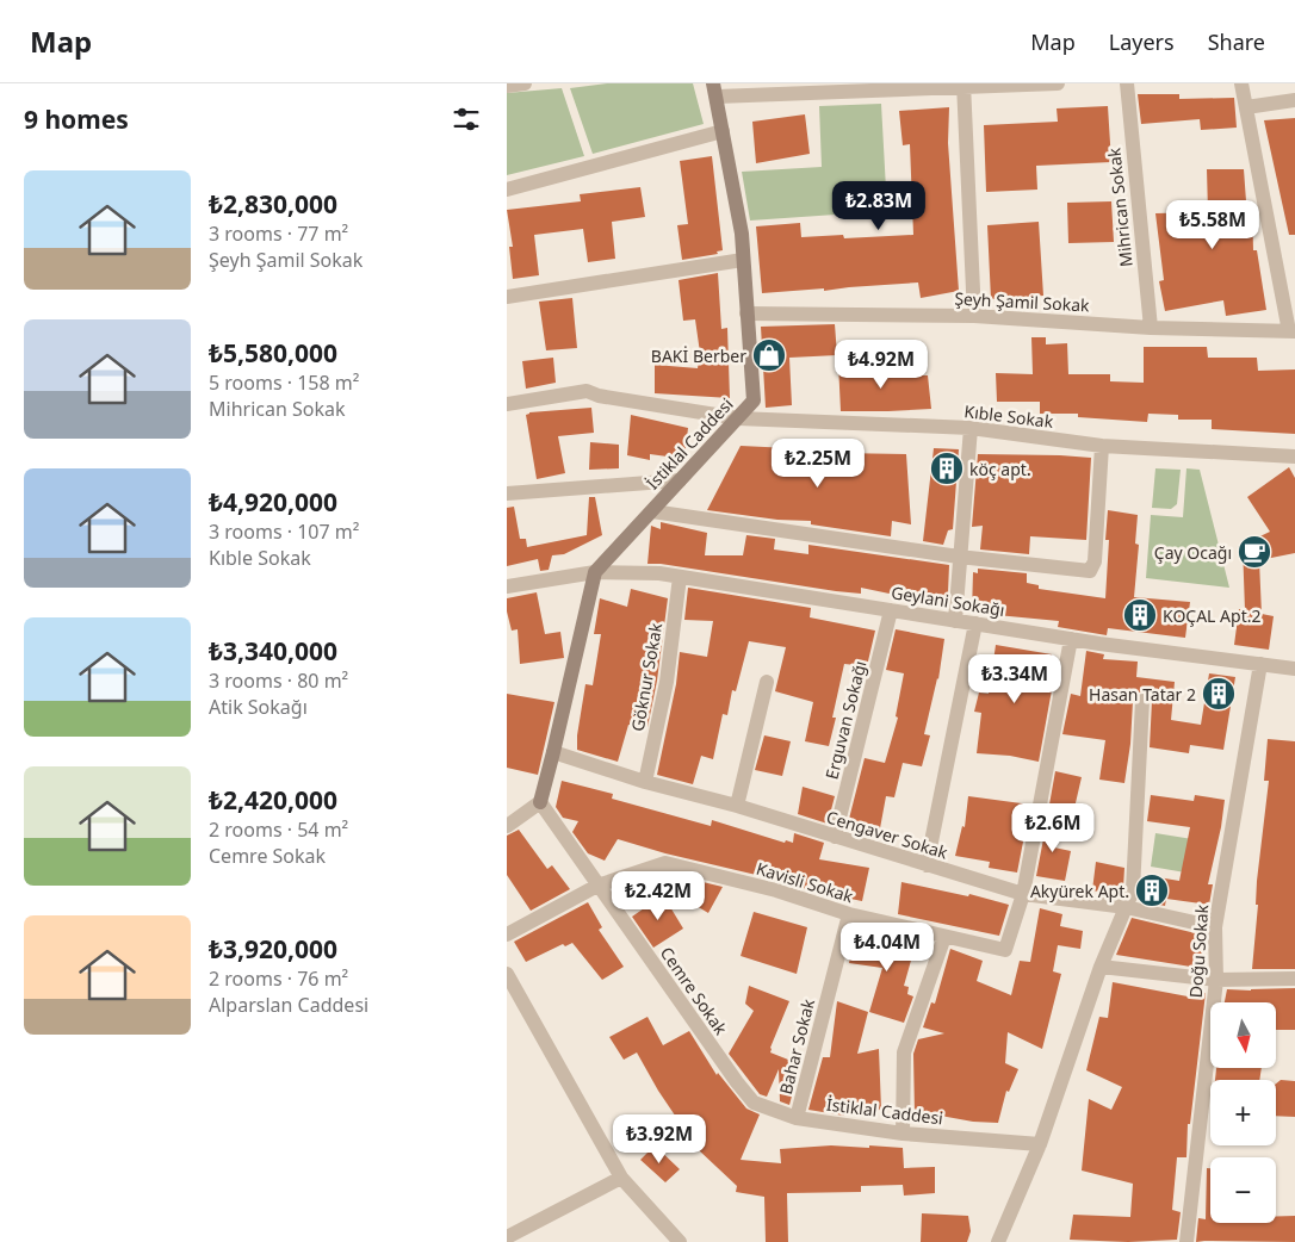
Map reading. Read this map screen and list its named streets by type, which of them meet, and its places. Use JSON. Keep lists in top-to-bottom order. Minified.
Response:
{"streets":{"street":["Mihrican Sokak","Şeyh Şamil Sokak","Kıble Sokak","İstiklal Caddesi","Geylani Sokağı","Göknur Sokak","Erguvan Sokağı","Cengaver Sokak","Kavisli Sokak","Doğu Sokak","Cemre Sokak","Bahar Sokak"]},"crossings":[["Mihrican Sokak","Şeyh Şamil Sokak"],["Şeyh Şamil Sokak","İstiklal Caddesi"],["Kıble Sokak","İstiklal Caddesi"],["İstiklal Caddesi","Geylani Sokağı"],["İstiklal Caddesi","Cemre Sokak"],["İstiklal Caddesi","Bahar Sokak"],["Geylani Sokağı","Göknur Sokak"],["Geylani Sokağı","Erguvan Sokağı"],["Geylani Sokağı","Doğu Sokak"],["Göknur Sokak","Cengaver Sokak"],["Erguvan Sokağı","Cengaver Sokak"],["Cengaver Sokak","Kavisli Sokak"],["Cengaver Sokak","Doğu Sokak"],["Kavisli Sokak","Cemre Sokak"],["Kavisli Sokak","Bahar Sokak"]],"places":{"shop":["BAKİ Berber"],"building":["köç apt.","KOÇAL Apt.2","Hasan Tatar 2","Akyürek Apt."],"cafe":["Çay Ocağı"]},"north":"bottom","page":{"header":"Map","nav":["Map","Layers","Share"],"heading":"9 homes","list":[{"name":"₺2,830,000","note":"3 rooms · 77 m² · Şeyh Şamil Sokak"},{"name":"₺5,580,000","note":"5 rooms · 158 m² · Mihrican Sokak"},{"name":"₺4,920,000","note":"3 rooms · 107 m² · Kıble Sokak"},{"name":"₺3,340,000","note":"3 rooms · 80 m² · Atik Sokağı"},{"name":"₺2,420,000","note":"2 rooms · 54 m² · Cemre Sokak"},{"name":"₺3,920,000","note":"2 rooms · 76 m² · Alparslan Caddesi"}],"price":["₺2.83M","₺5.58M","₺4.92M","₺2.25M","₺3.34M","₺2.6M","₺2.42M","₺4.04M","₺3.92M"],"map_buttons":["+","−"]}}
